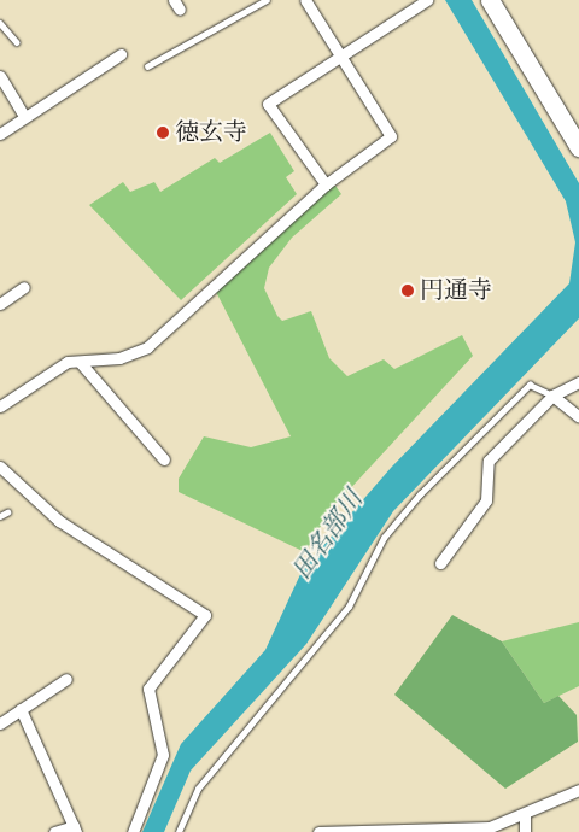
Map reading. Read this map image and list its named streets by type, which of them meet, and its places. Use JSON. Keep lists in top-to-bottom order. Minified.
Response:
{"water":["田名部川"],"places":["徳玄寺","円通寺"]}
